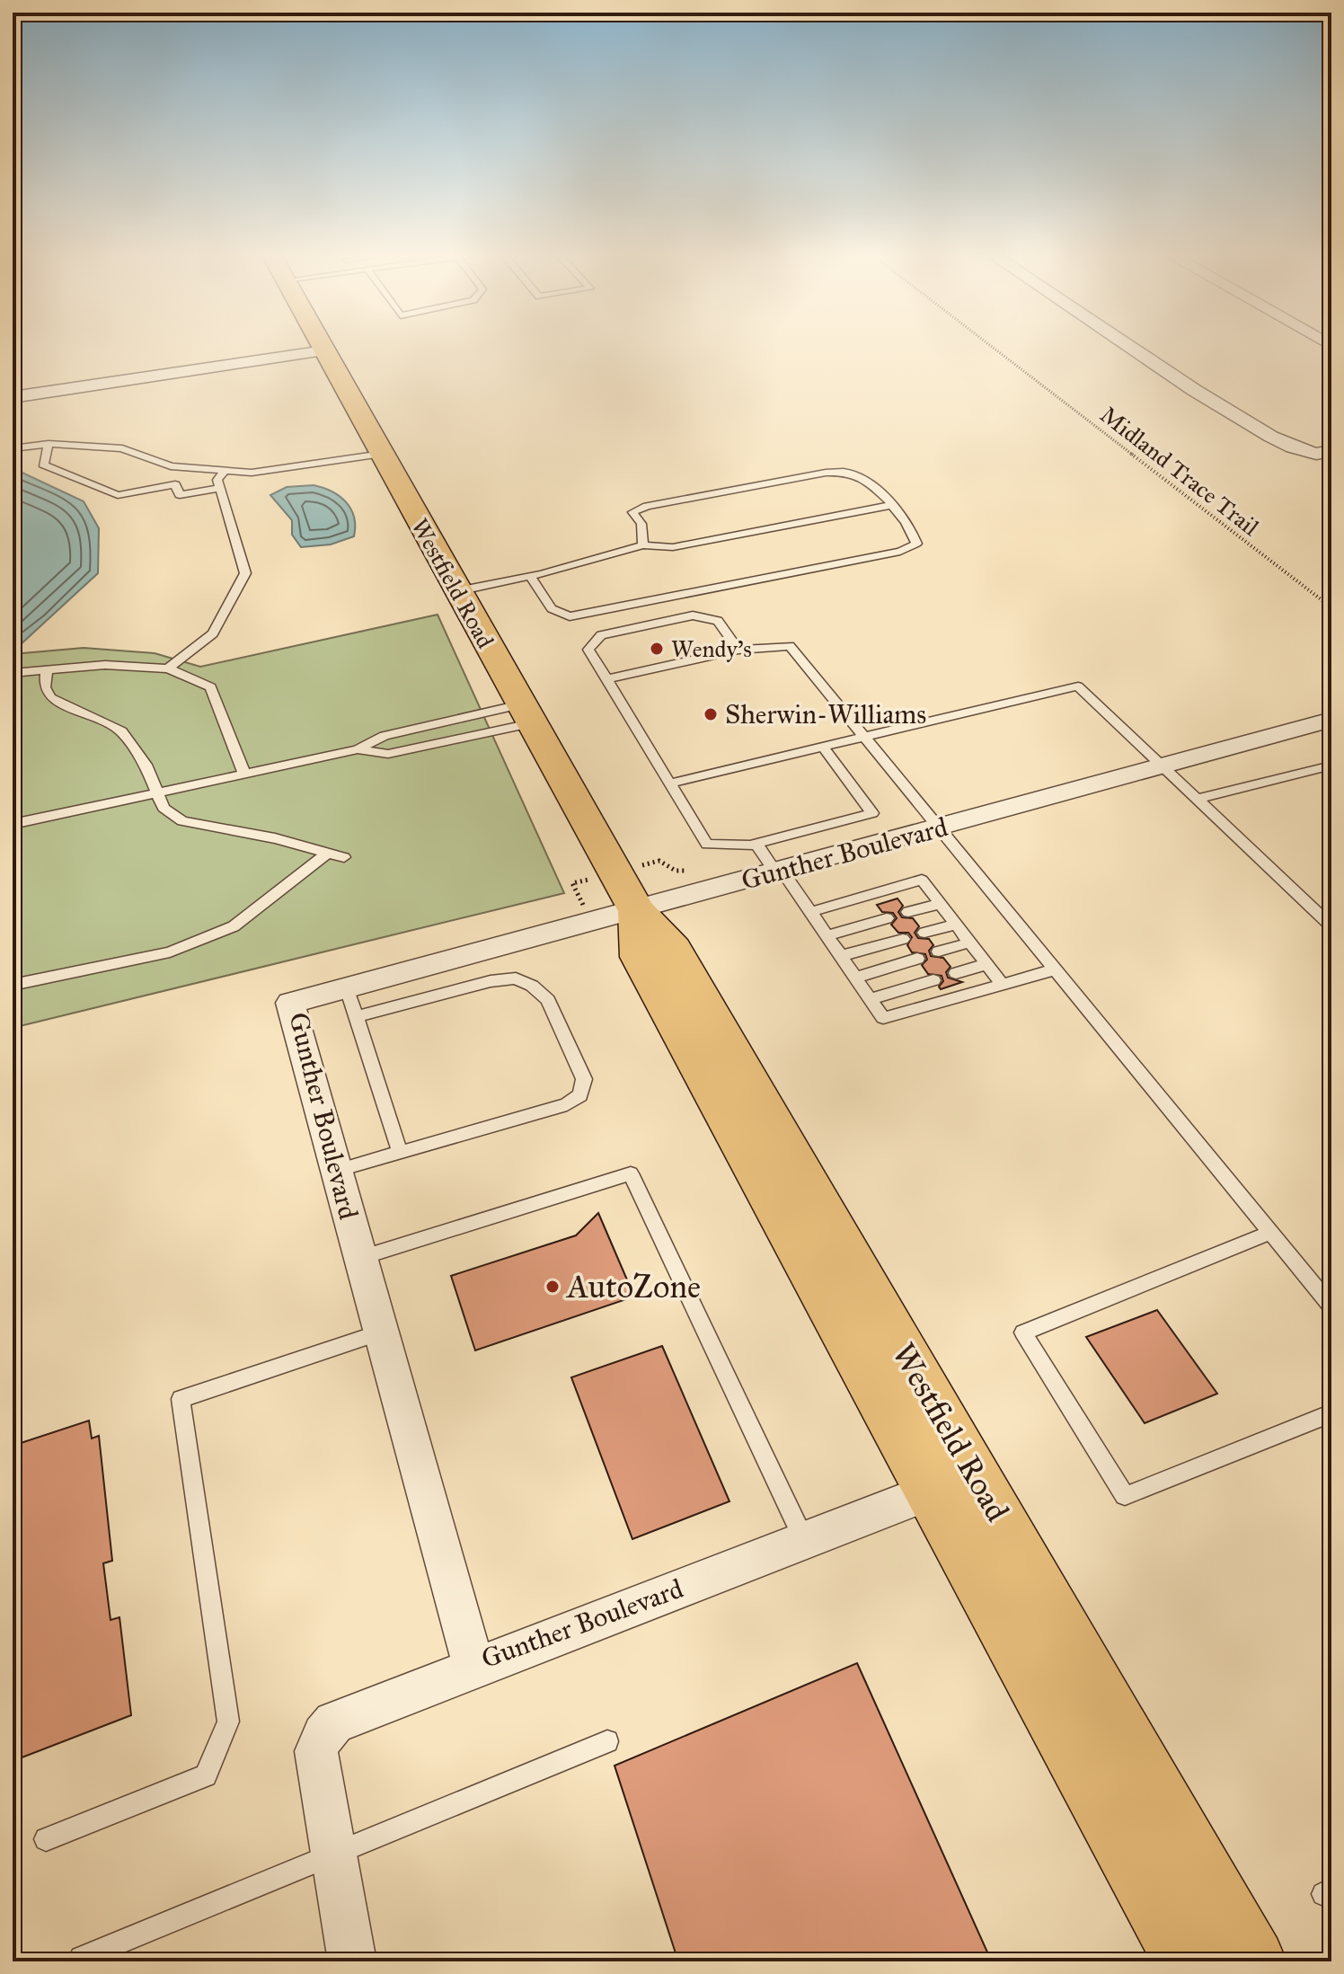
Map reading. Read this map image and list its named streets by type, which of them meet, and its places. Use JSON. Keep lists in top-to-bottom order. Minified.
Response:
{"streets":{"main road":["Westfield Road"],"street":["Gunther Boulevard"],"path":["Midland Trace Trail"]},"crossings":[["Westfield Road","Gunther Boulevard"]],"places":["Wendy's","Sherwin-Williams","AutoZone"]}
